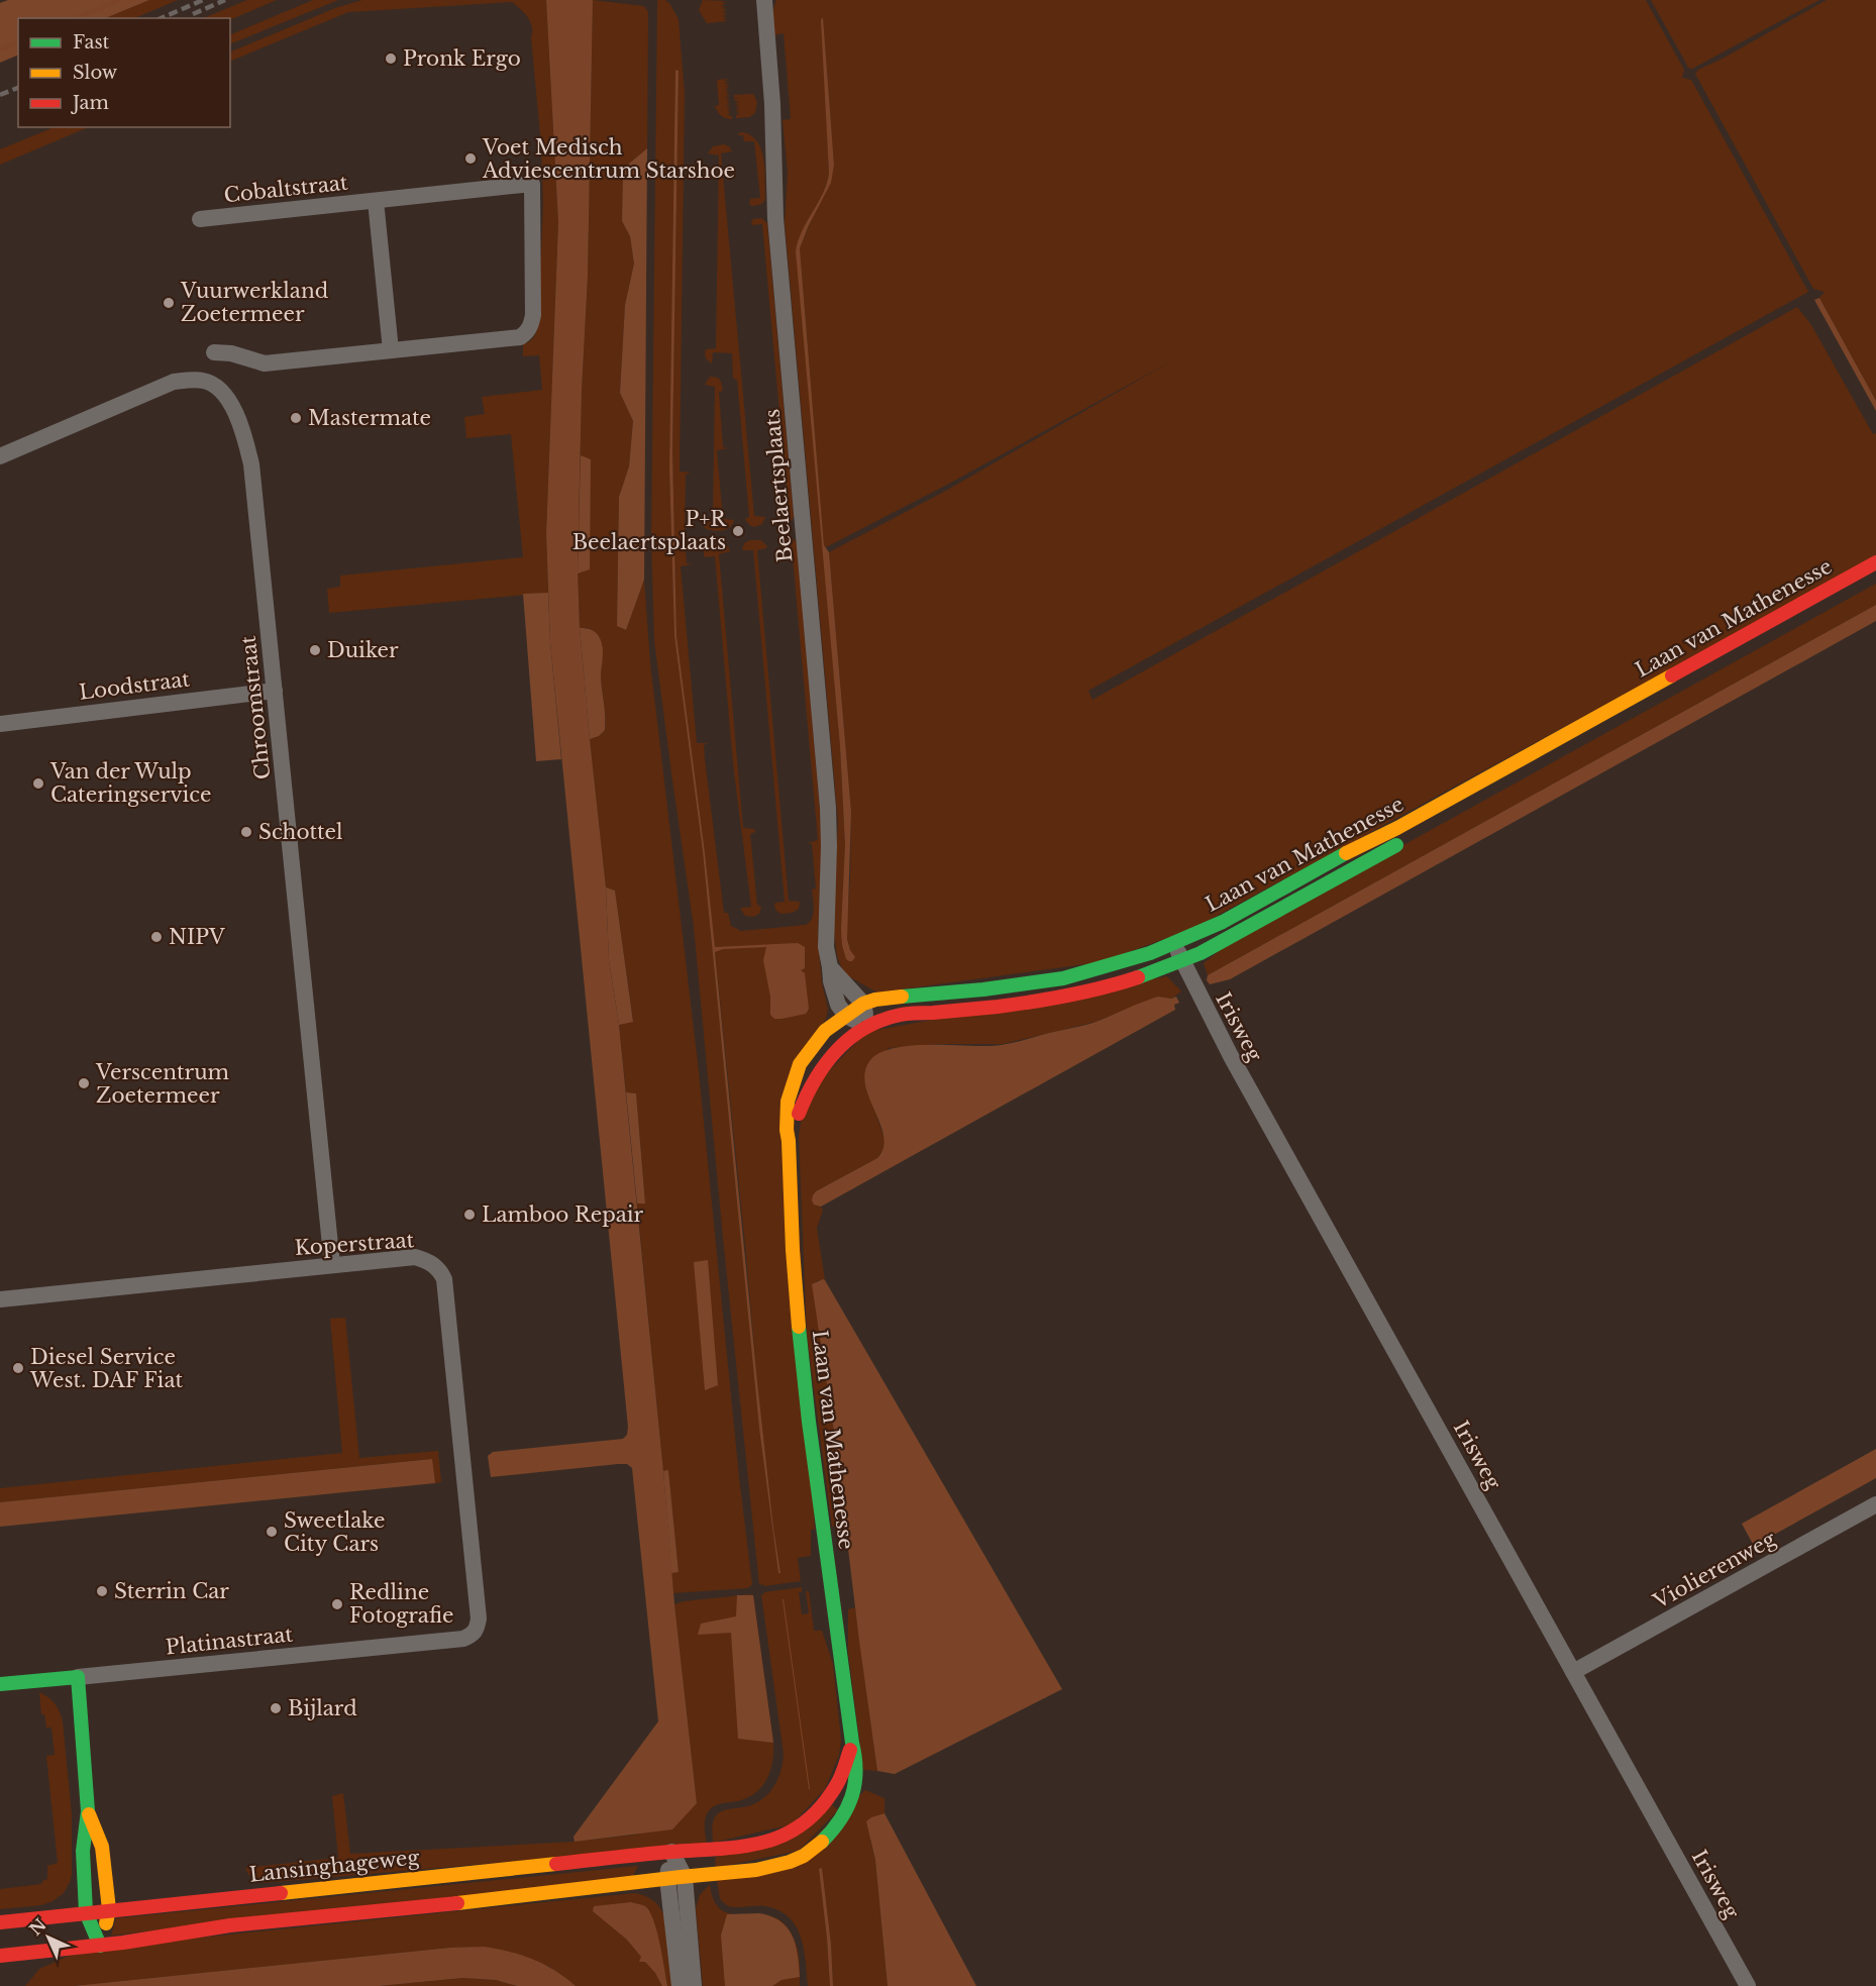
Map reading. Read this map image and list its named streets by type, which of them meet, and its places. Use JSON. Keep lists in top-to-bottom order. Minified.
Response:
{"streets":{"street":["Cobaltstraat","Beelaertsplaats","Laan van Mathenesse","Loodstraat","Chroomstraat","Irisweg","Koperstraat","Violierenweg","Platinastraat","Lansinghageweg"]},"crossings":[["Beelaertsplaats","Laan van Mathenesse"],["Laan van Mathenesse","Irisweg"],["Laan van Mathenesse","Lansinghageweg"],["Loodstraat","Chroomstraat"],["Chroomstraat","Koperstraat"],["Irisweg","Violierenweg"],["Koperstraat","Platinastraat"]],"places":["Pronk Ergo","Voet Medisch Adviescentrum Starshoe","Vuurwerkland Zoetermeer","Mastermate","P+R Beelaertsplaats","Duiker","Van der Wulp Cateringservice","Schottel","NIPV","Verscentrum Zoetermeer","Lamboo Repair","Diesel Service West. DAF Fiat","Sweetlake City Cars","Sterrin Car","Redline Fotografie","Bijlard"],"legend":["Fast","Slow","Jam"],"north":"top left"}
